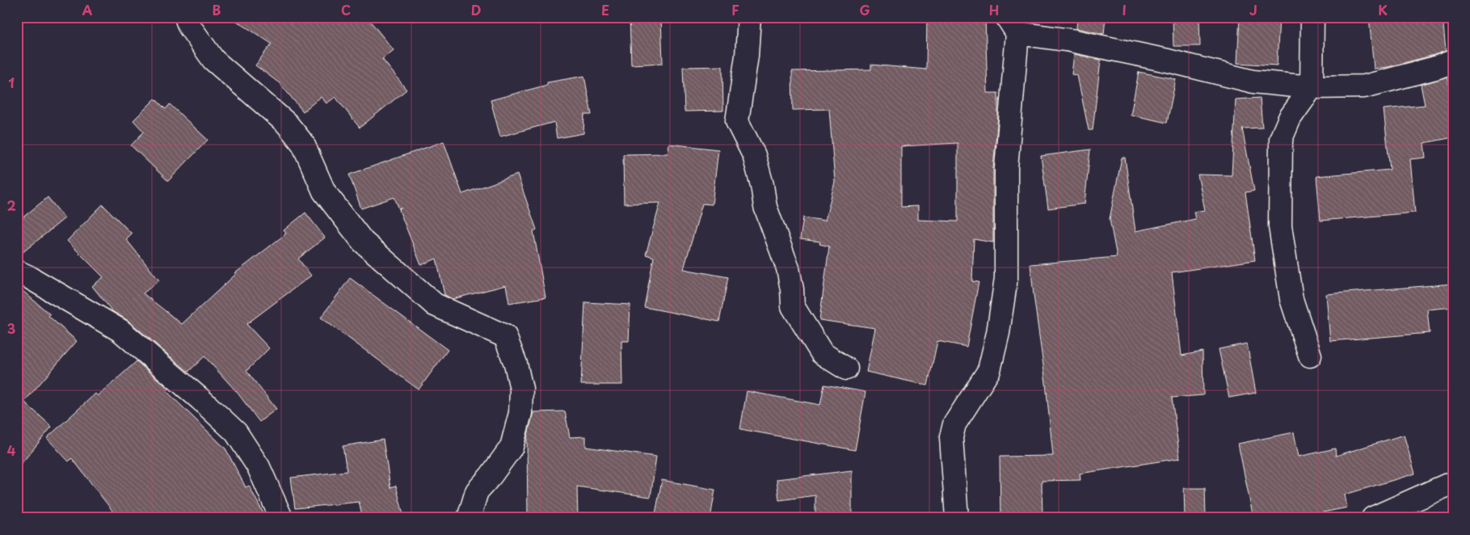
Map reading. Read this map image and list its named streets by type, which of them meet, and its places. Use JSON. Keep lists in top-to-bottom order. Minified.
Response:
{"grid":{"columns":["A","B","C","D","E","F","G","H","I","J","K"],"rows":["1","2","3","4"]}}
